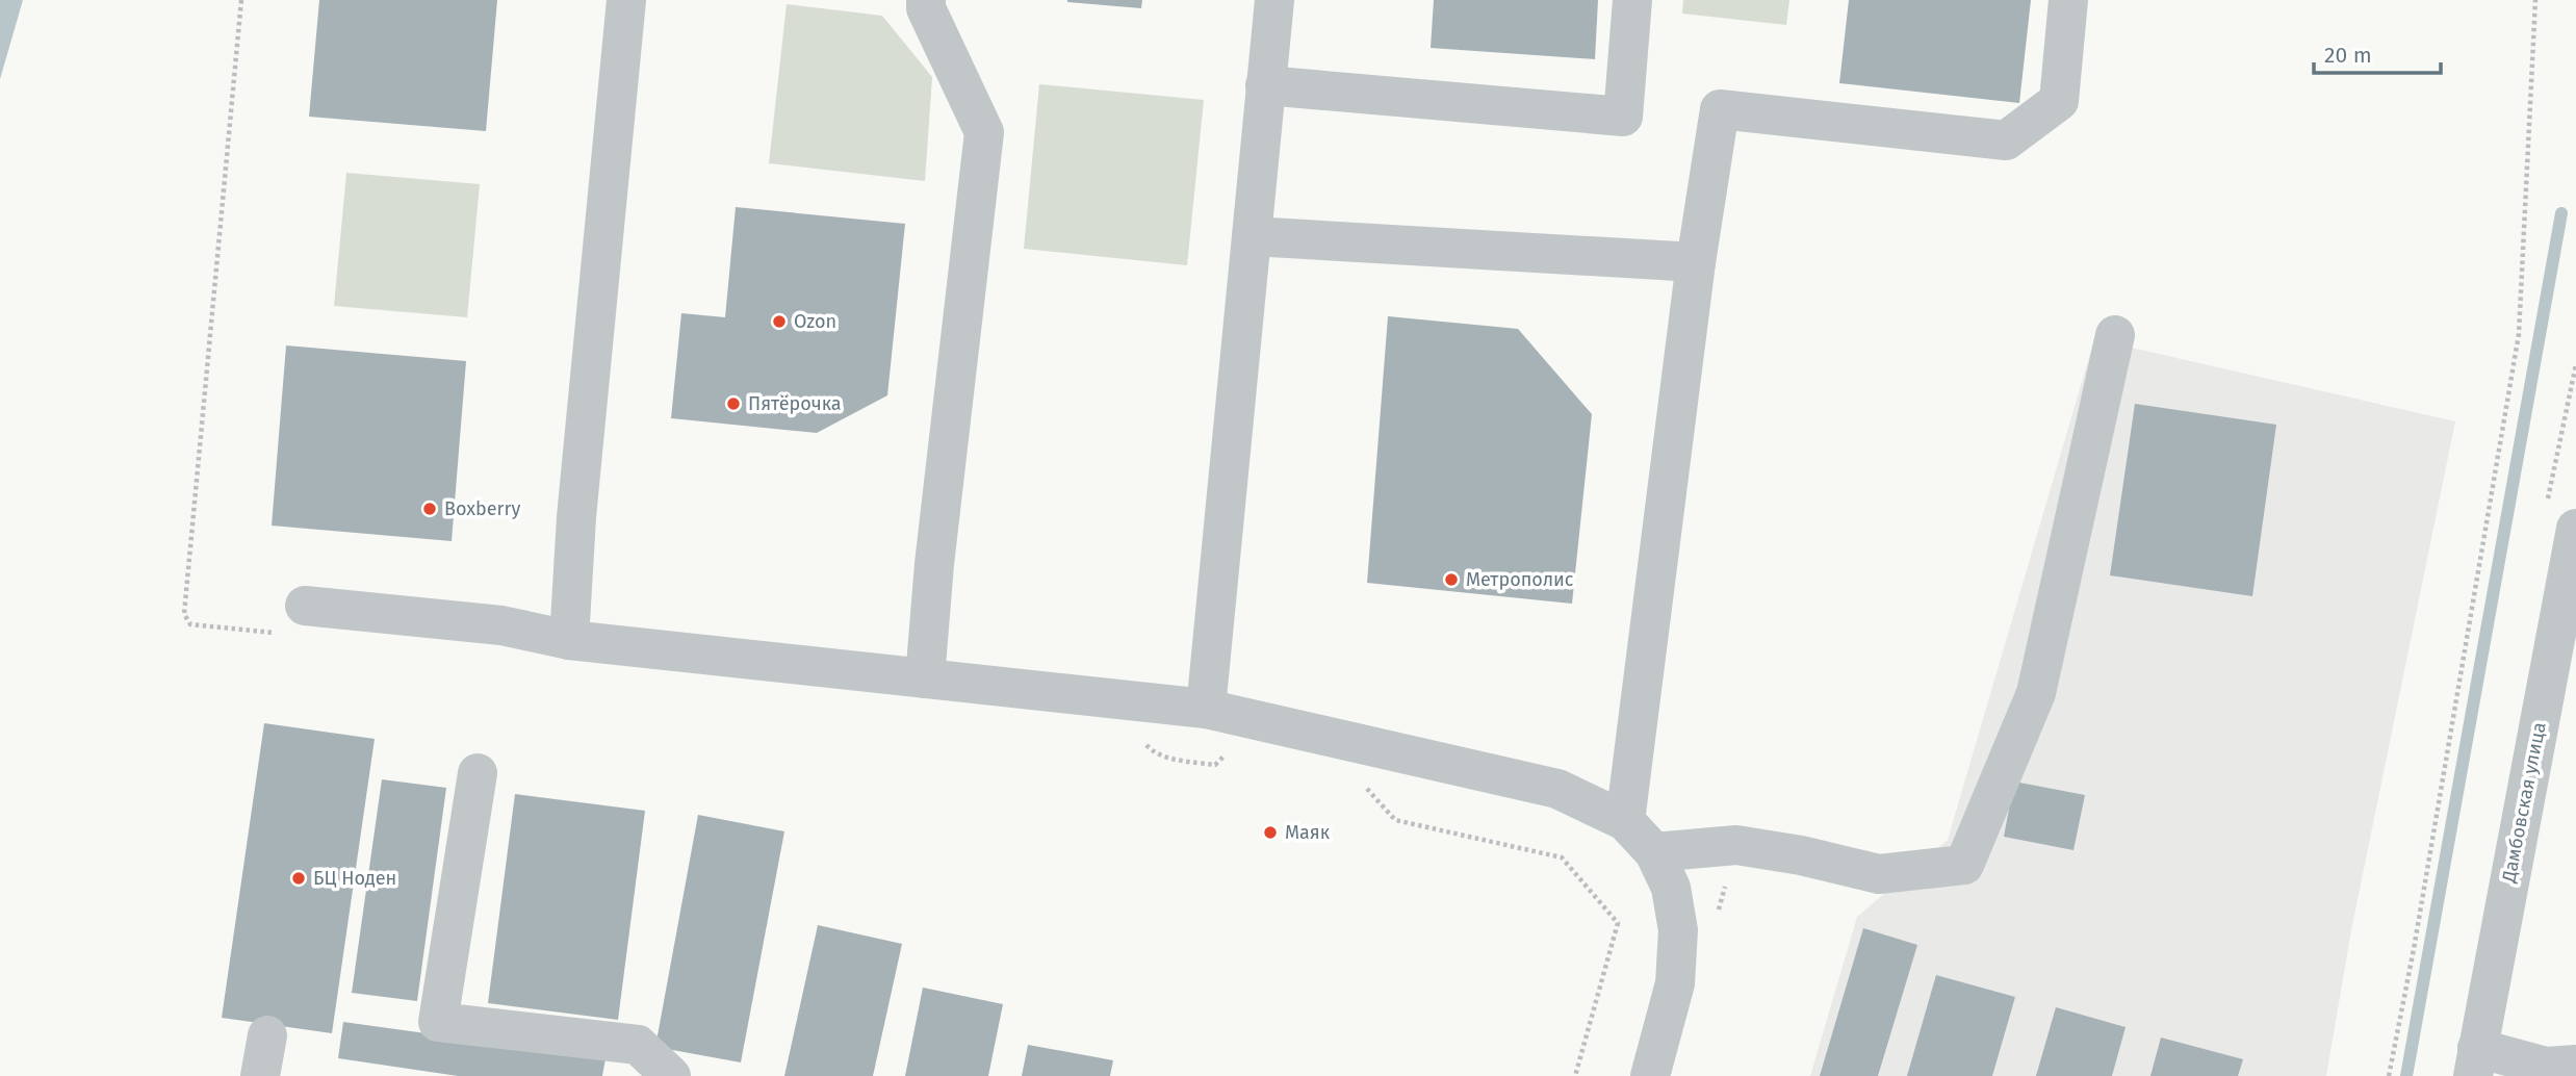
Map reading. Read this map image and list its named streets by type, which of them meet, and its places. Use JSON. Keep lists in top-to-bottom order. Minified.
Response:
{"streets":{"street":["Дамбовская улица"]},"places":["Ozon","Пятёрочка","Boxberry","Метрополис","Маяк","БЦ Ноден"],"scale_bar":"20 m"}
